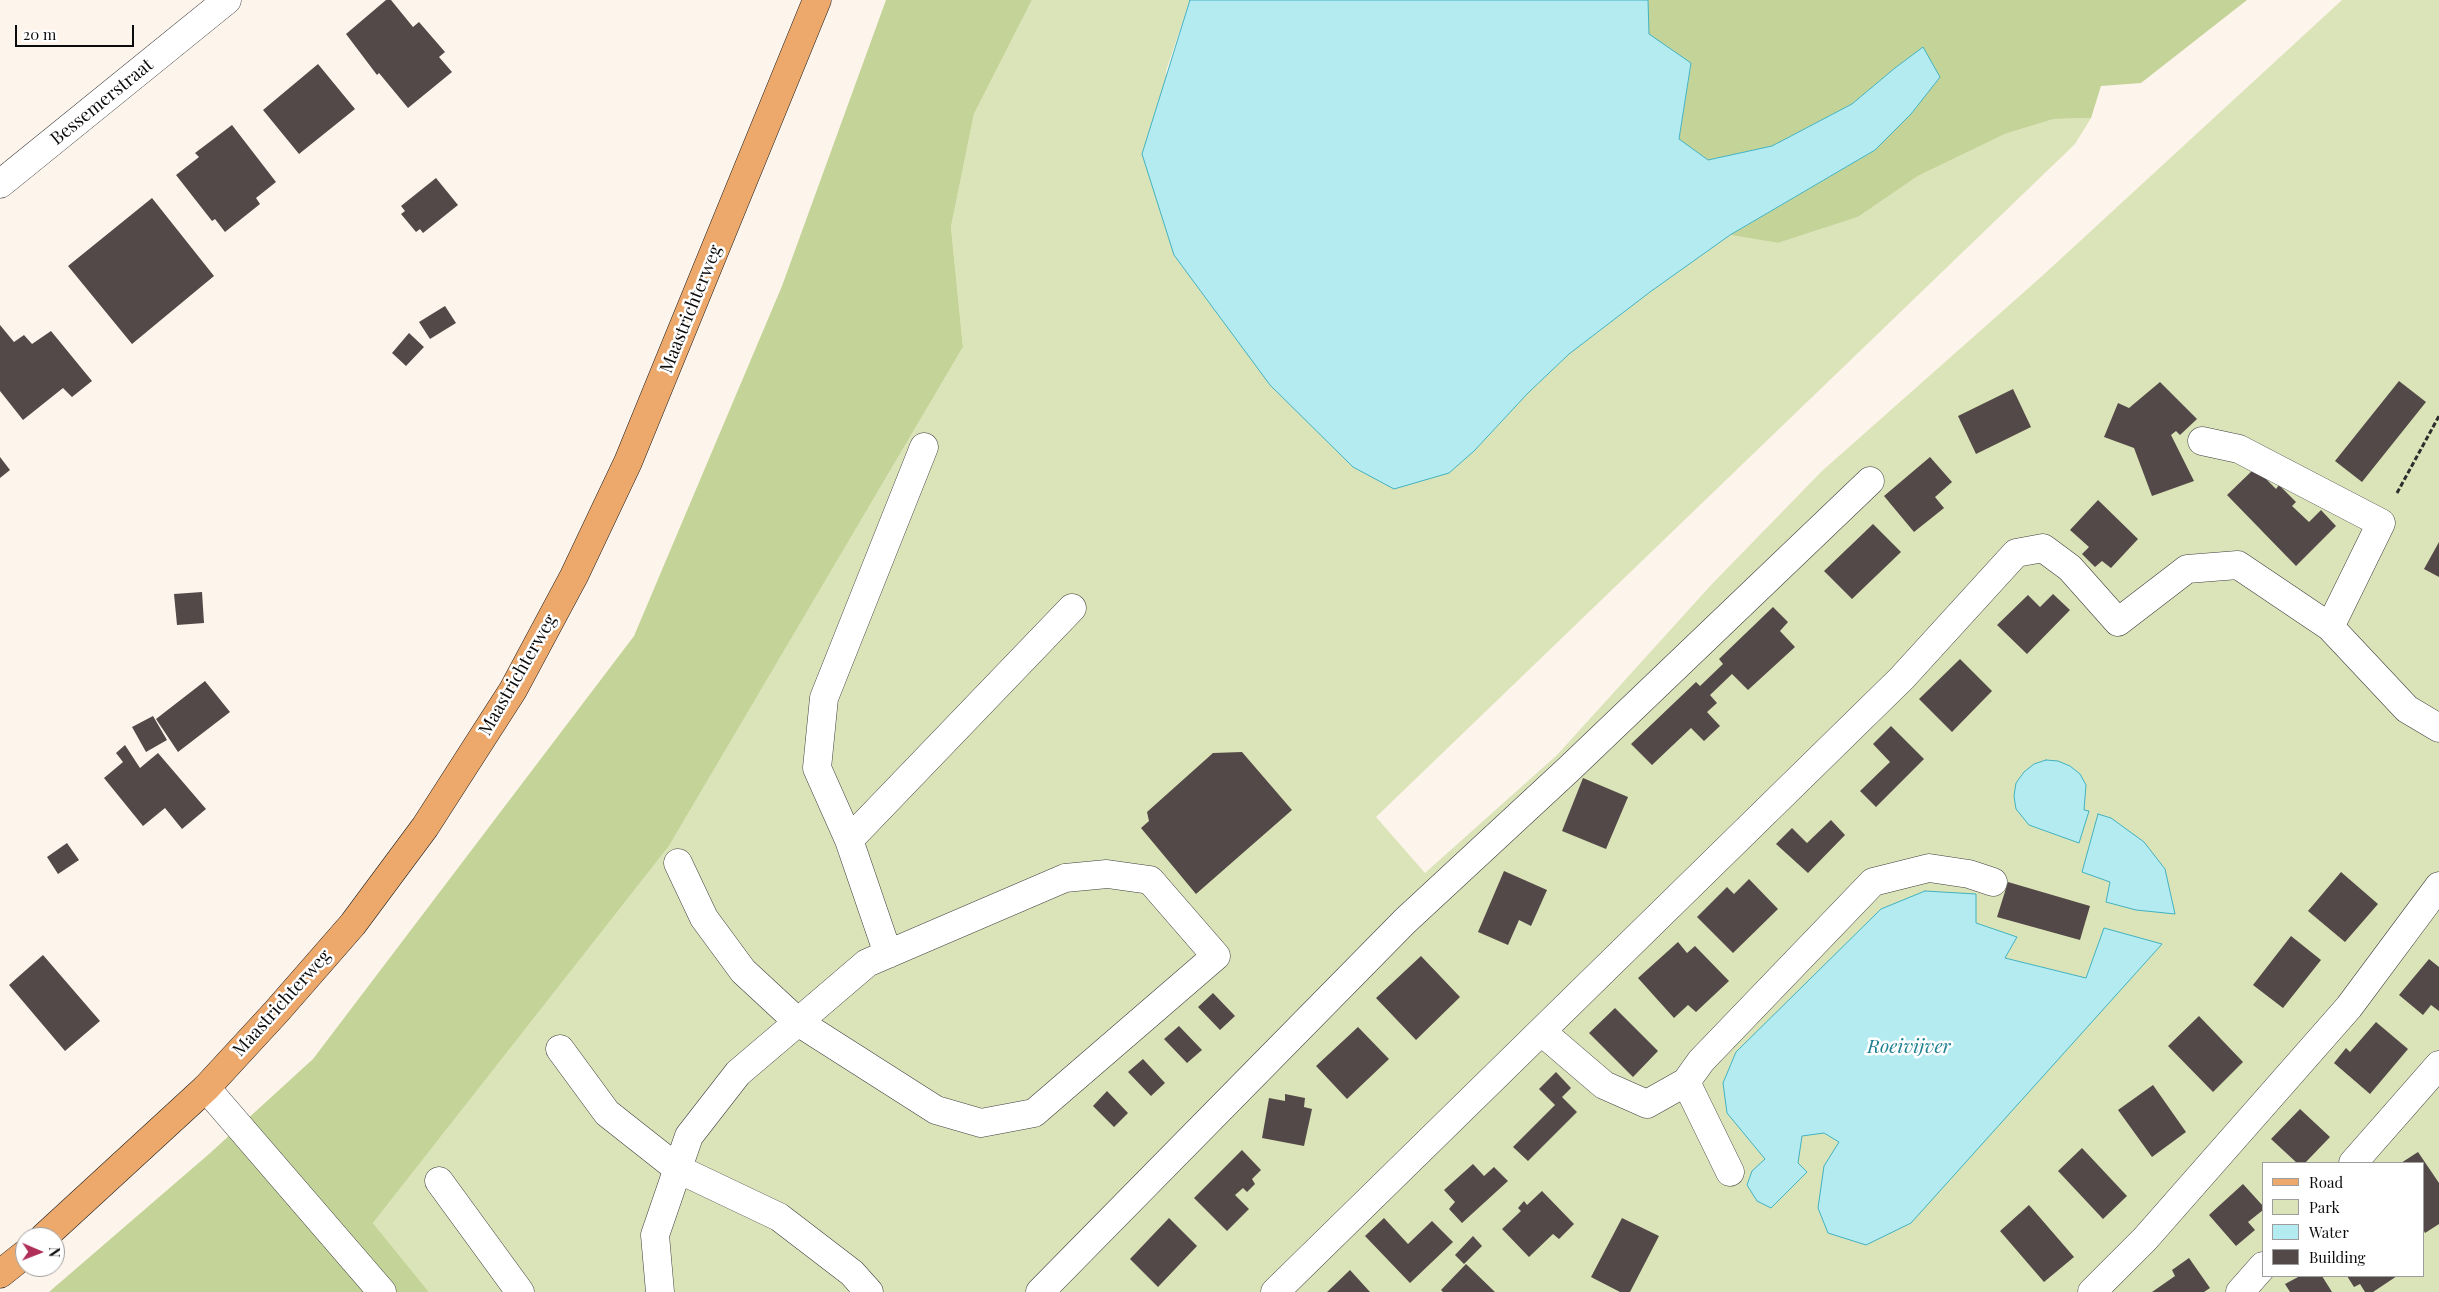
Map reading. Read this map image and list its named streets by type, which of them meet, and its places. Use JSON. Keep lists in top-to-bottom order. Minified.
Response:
{"streets":{"main road":["Maastrichterweg"],"street":["Bessemerstraat"]},"water":["Roeivijver"],"legend":["Road","Park","Water","Building"],"scale_bar":"20 m","north":"right"}
